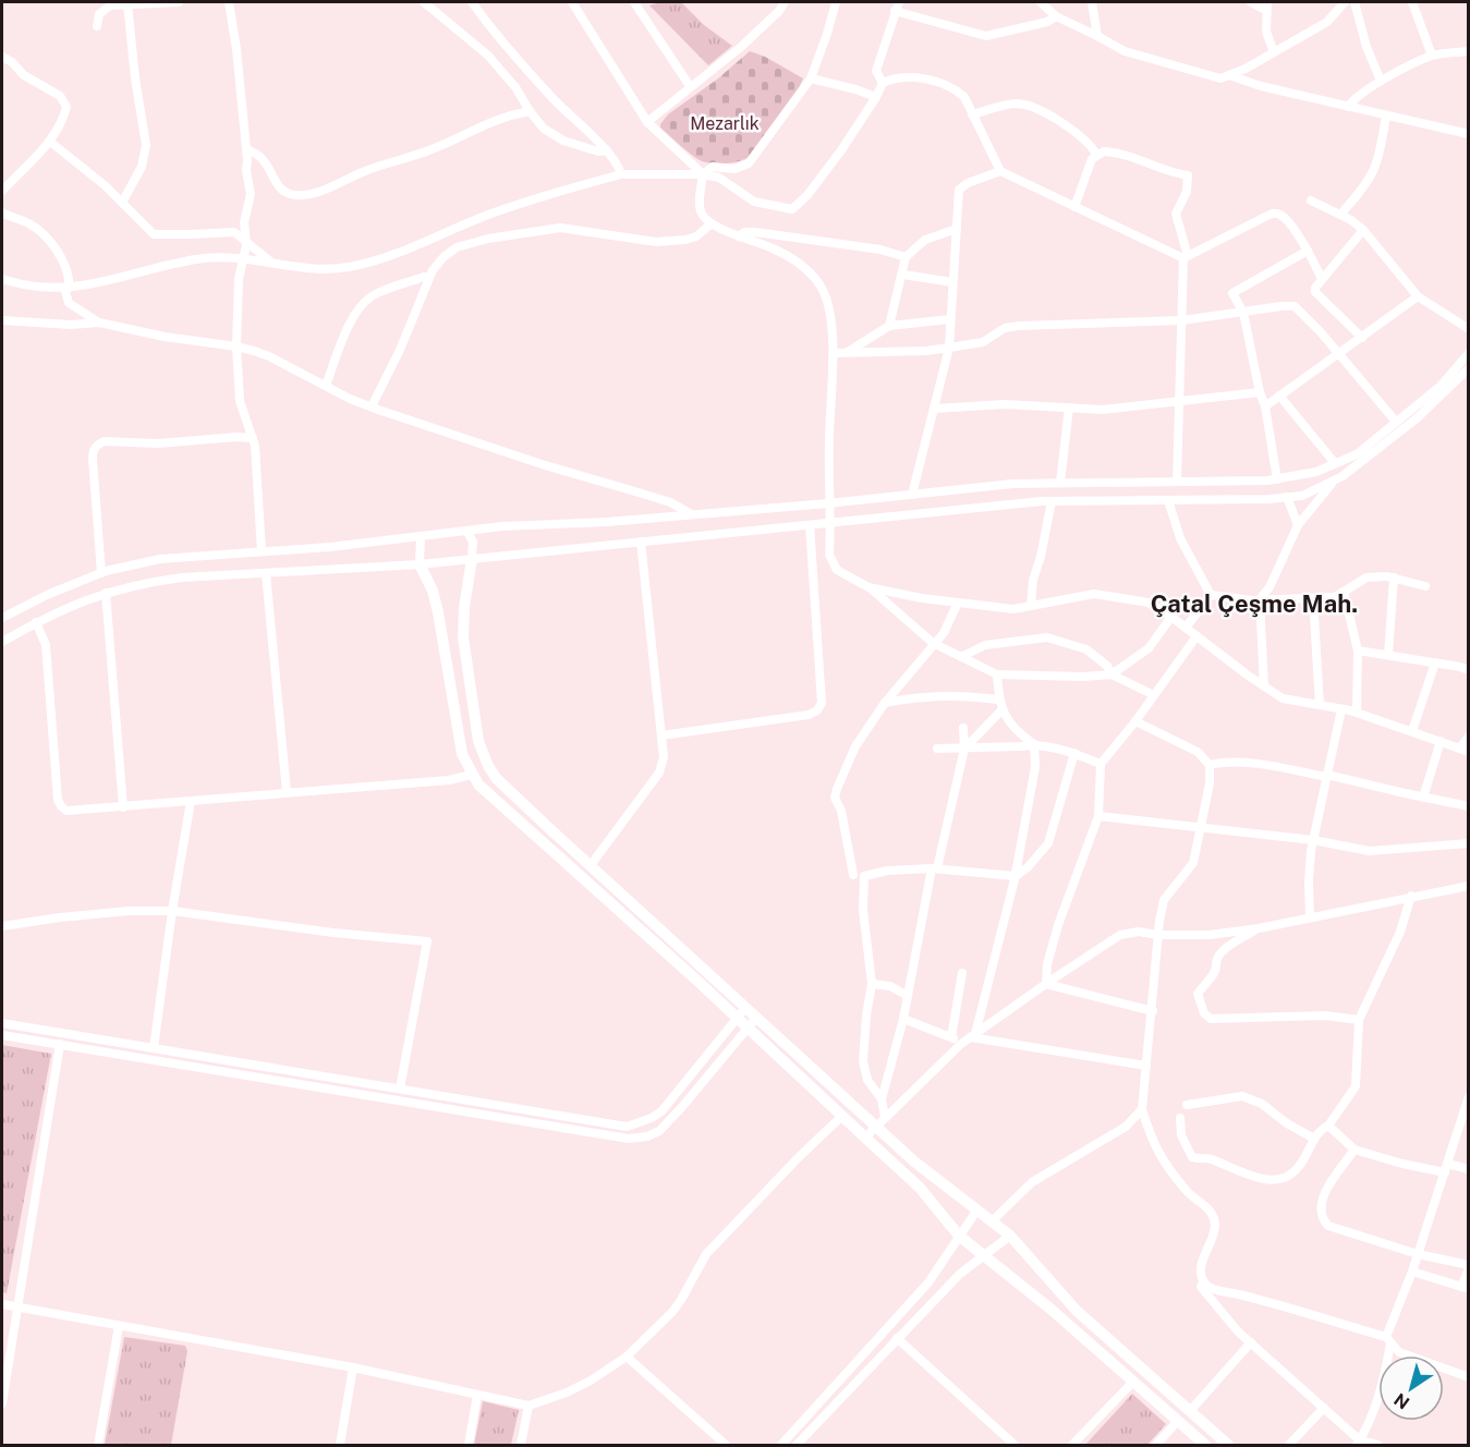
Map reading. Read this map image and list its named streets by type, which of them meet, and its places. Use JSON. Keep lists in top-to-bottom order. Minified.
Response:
{"districts":["Çatal Çeşme Mah."],"parks":["Mezarlık"],"north":"bottom left"}
